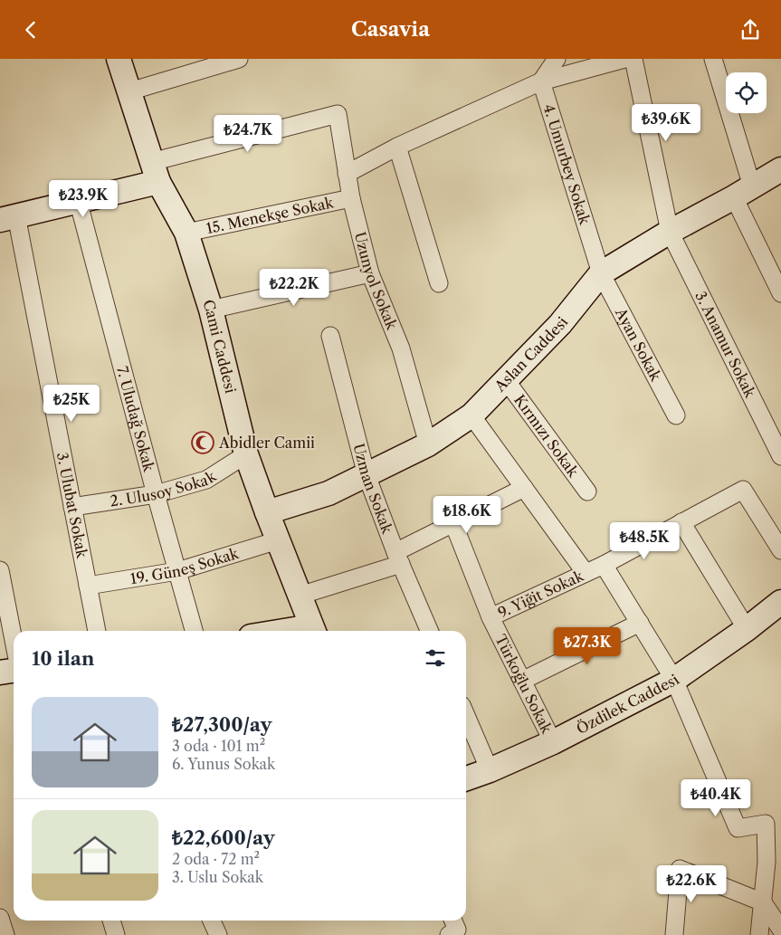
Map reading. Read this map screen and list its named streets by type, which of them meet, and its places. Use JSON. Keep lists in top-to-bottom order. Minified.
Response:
{"streets":{"main road":["Cami Caddesi","Aslan Caddesi","Özdilek Caddesi"],"street":["4. Umurbey Sokak","15. Menekşe Sokak","Uzunyol Sokak","Ayan Sokak","3. Anamur Sokak","7. Uludağ Sokak","Kırmızı Sokak","2. Ulusoy Sokak","Uzman Sokak","3. Ulubat Sokak","19. Güneş Sokak","9. Yiğit Sokak","Türkoğlu Sokak"]},"crossings":[["4. Umurbey Sokak","Ayan Sokak"],["4. Umurbey Sokak","Aslan Caddesi"],["15. Menekşe Sokak","Uzunyol Sokak"],["15. Menekşe Sokak","Cami Caddesi"],["Uzunyol Sokak","Cami Caddesi"],["Uzunyol Sokak","Aslan Caddesi"],["Ayan Sokak","Aslan Caddesi"],["3. Anamur Sokak","Aslan Caddesi"],["Cami Caddesi","Aslan Caddesi"],["Cami Caddesi","2. Ulusoy Sokak"],["Cami Caddesi","19. Güneş Sokak"],["Aslan Caddesi","Kırmızı Sokak"],["Aslan Caddesi","Uzman Sokak"],["7. Uludağ Sokak","2. Ulusoy Sokak"],["7. Uludağ Sokak","19. Güneş Sokak"],["2. Ulusoy Sokak","3. Ulubat Sokak"],["3. Ulubat Sokak","19. Güneş Sokak"],["9. Yiğit Sokak","Türkoğlu Sokak"],["Türkoğlu Sokak","Özdilek Caddesi"]],"places":{"mosque":["Abidler Camii"]},"page":{"header":"Casavia","price":["₺39.6K","₺24.7K","₺23.9K","₺22.2K","₺25K","₺18.6K","₺48.5K","₺27.3K","₺40.4K","₺22.6K"],"heading":"10 ilan","list":[{"name":"₺27,300/ay","note":"3 oda · 101 m² · 6. Yunus Sokak"},{"name":"₺22,600/ay","note":"2 oda · 72 m² · 3. Uslu Sokak"}]}}
